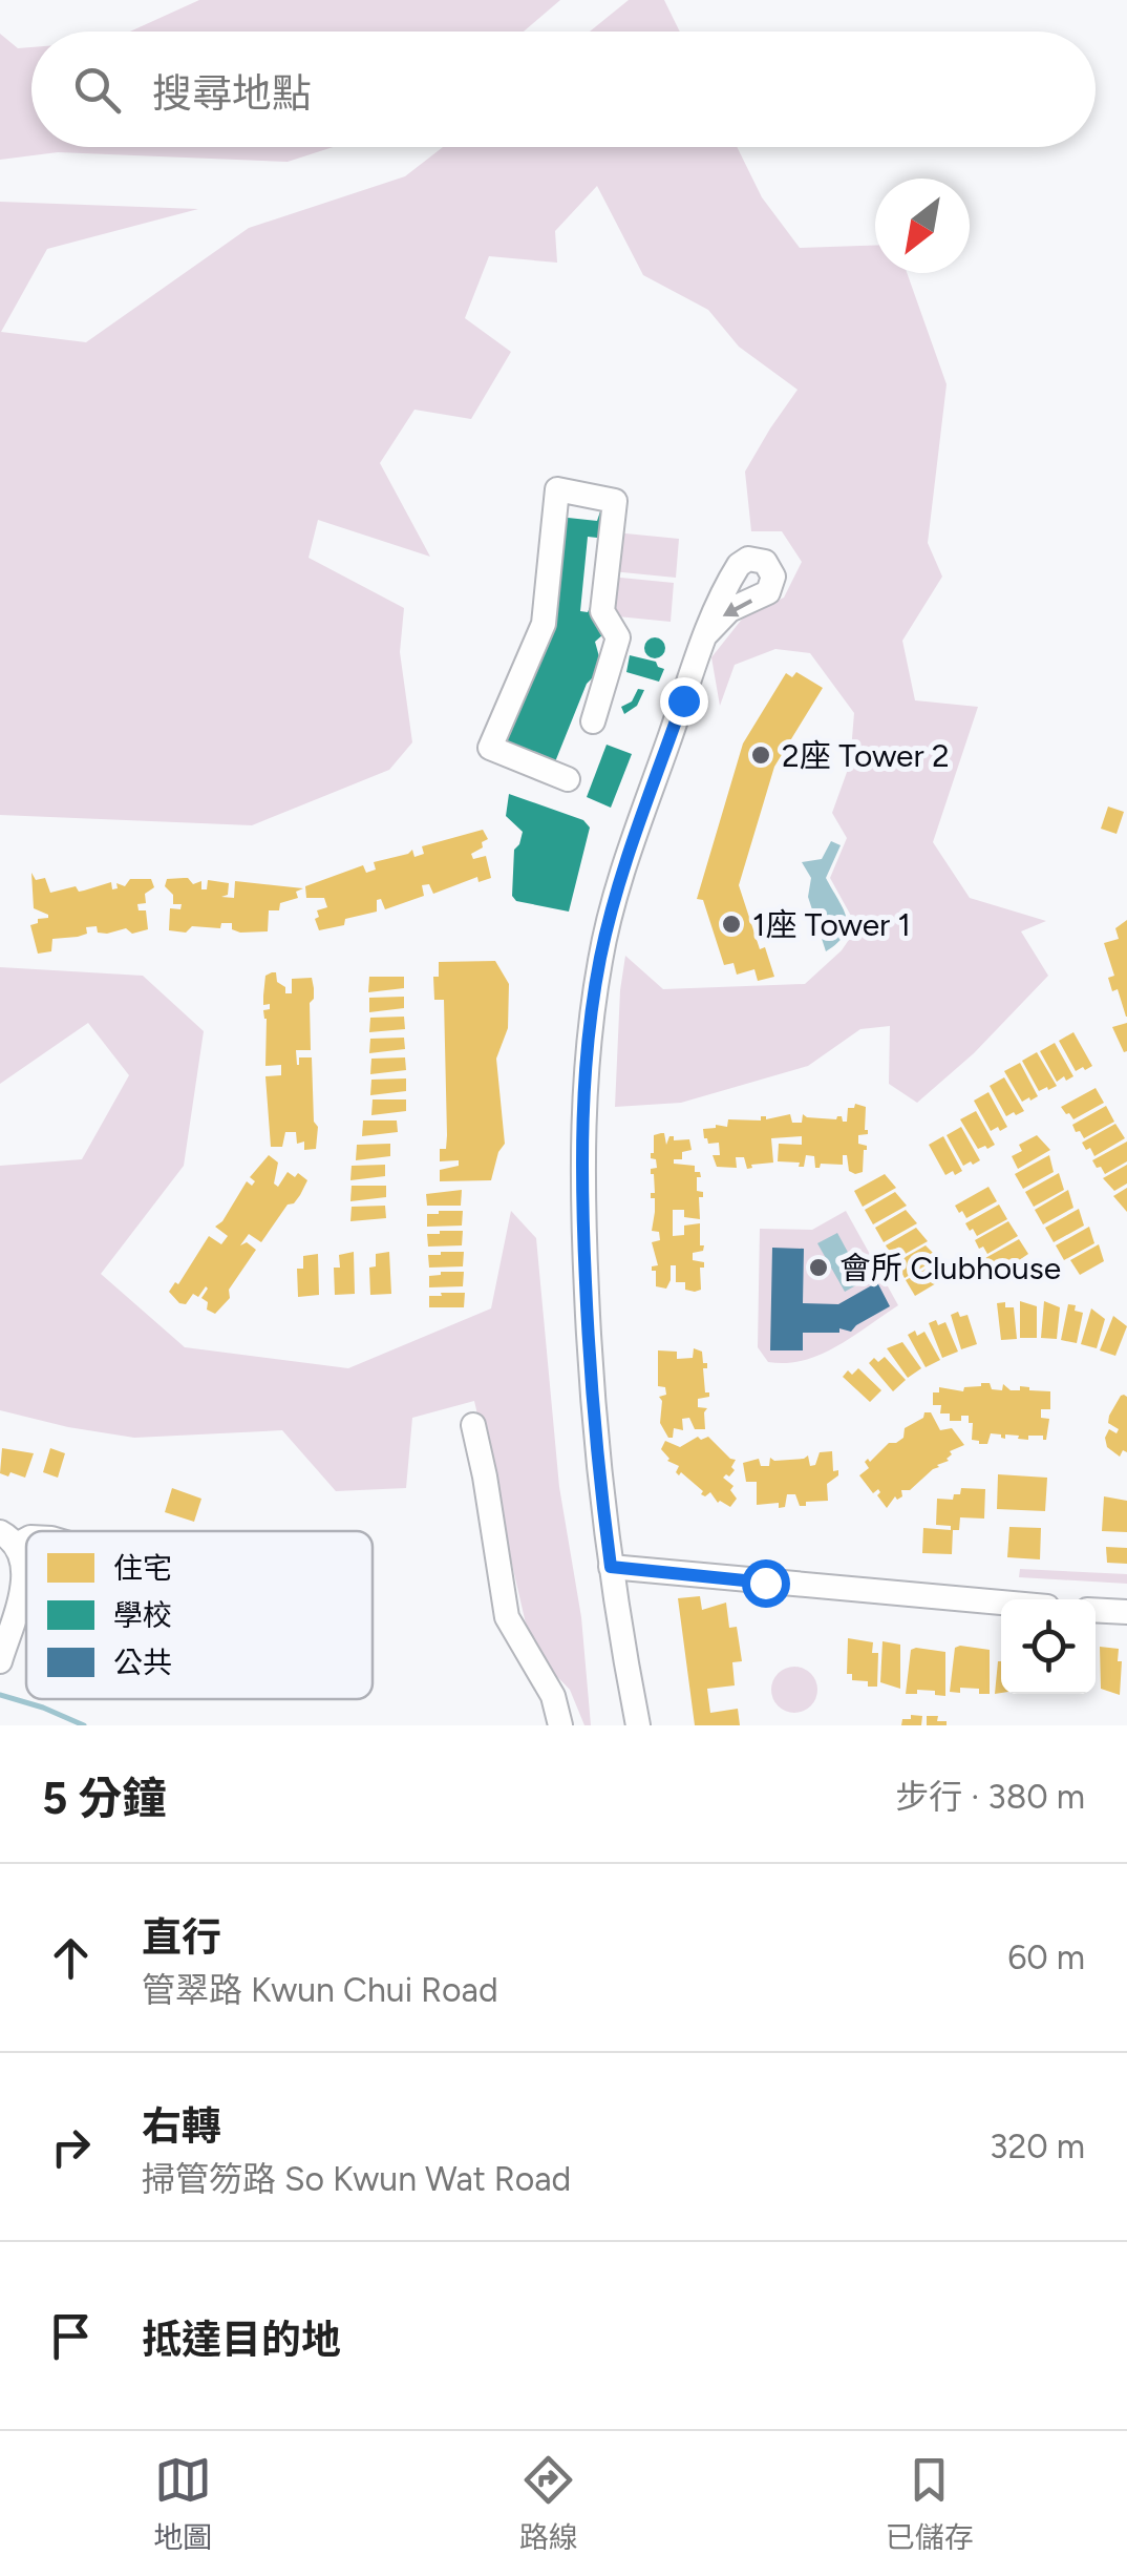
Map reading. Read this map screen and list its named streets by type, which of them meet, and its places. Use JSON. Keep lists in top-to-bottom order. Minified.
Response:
{"places":["2座 Tower 2","1座 Tower 1","會所 Clubhouse"],"legend":["住宅","學校","公共"],"north":"bottom left","page":{"search":"搜尋地點","heading":["5 分鐘","步行 · 380 m"],"list":[["直行","管翠路 Kwun Chui Road","60 m"],["右轉","掃管笏路 So Kwun Wat Road","320 m"],"抵達目的地"],"nav":["地圖","路線","已儲存"]}}
